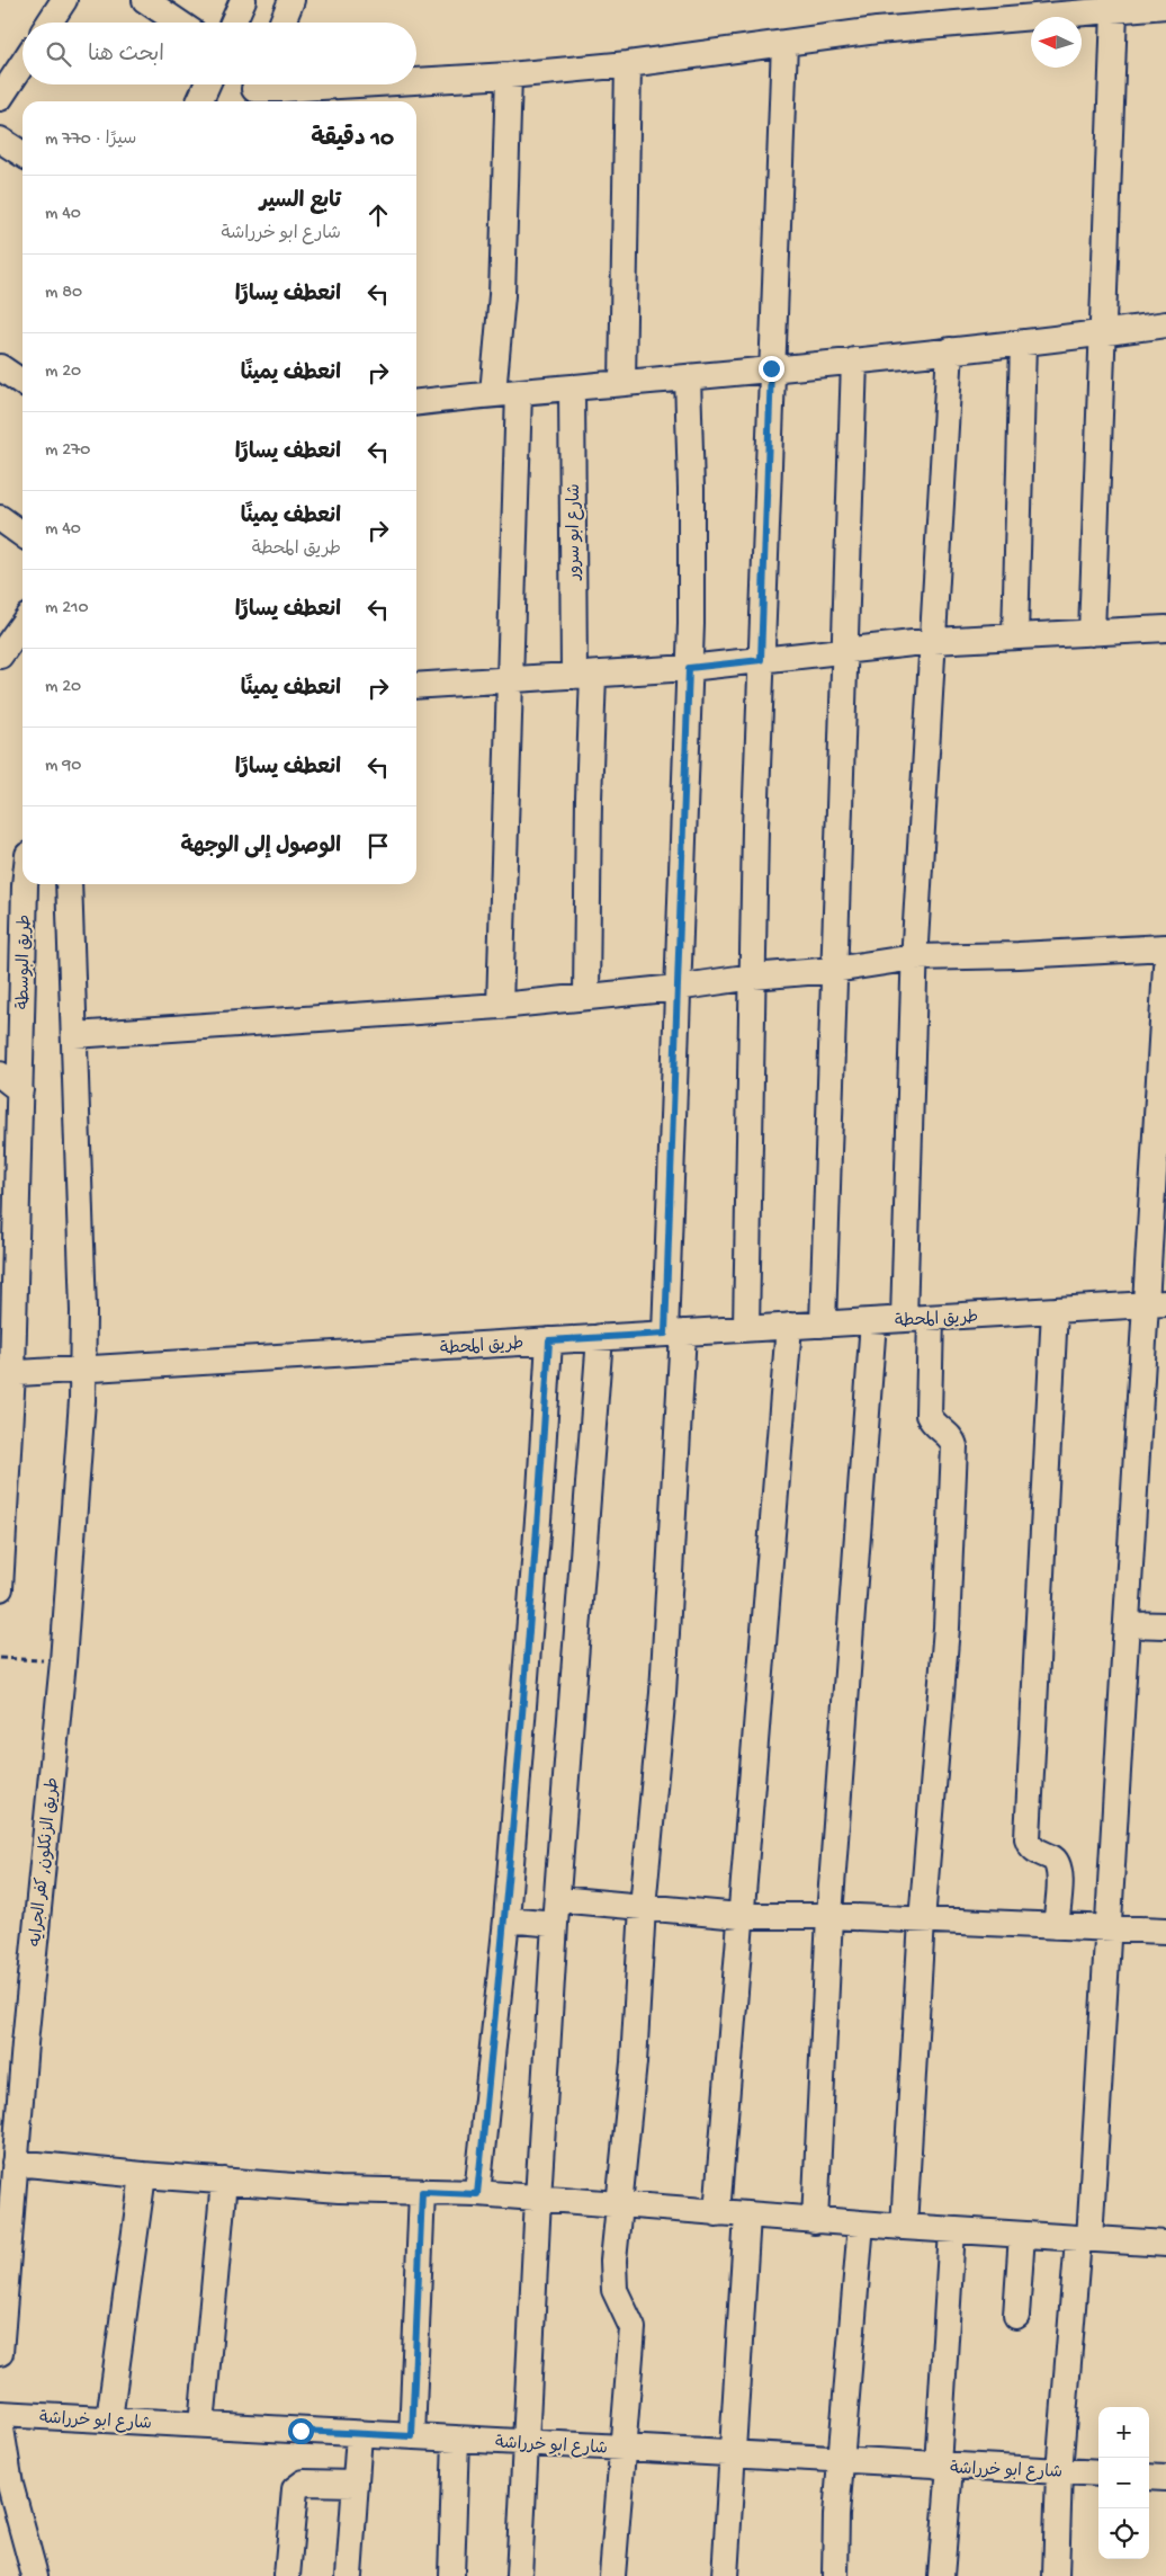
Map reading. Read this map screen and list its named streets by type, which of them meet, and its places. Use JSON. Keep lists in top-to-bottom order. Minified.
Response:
{"streets":{"street":["شارع ابو سرور","طريق البوسطة","طريق المحطة","طريق الزنكلون, كفر الجرايه","شارع ابو خرراشة"]},"crossings":[["طريق البوسطة","طريق المحطة"],["طريق المحطة","طريق الزنكلون, كفر الجرايه"]],"north":"left","page":{"search":"ابحث هنا","heading":["10 دقيقة","سيرًا · 770 m"],"list":[["تابع السير","شارع ابو خرراشة","40 m"],["انعطف يسارًا","80 m"],["انعطف يمينًا","20 m"],["انعطف يسارًا","270 m"],["انعطف يمينًا","طريق المحطة","40 m"],["انعطف يسارًا","210 m"],["انعطف يمينًا","20 m"],["انعطف يسارًا","90 m"],"الوصول إلى الوجهة"],"map_buttons":["+","−"]}}
